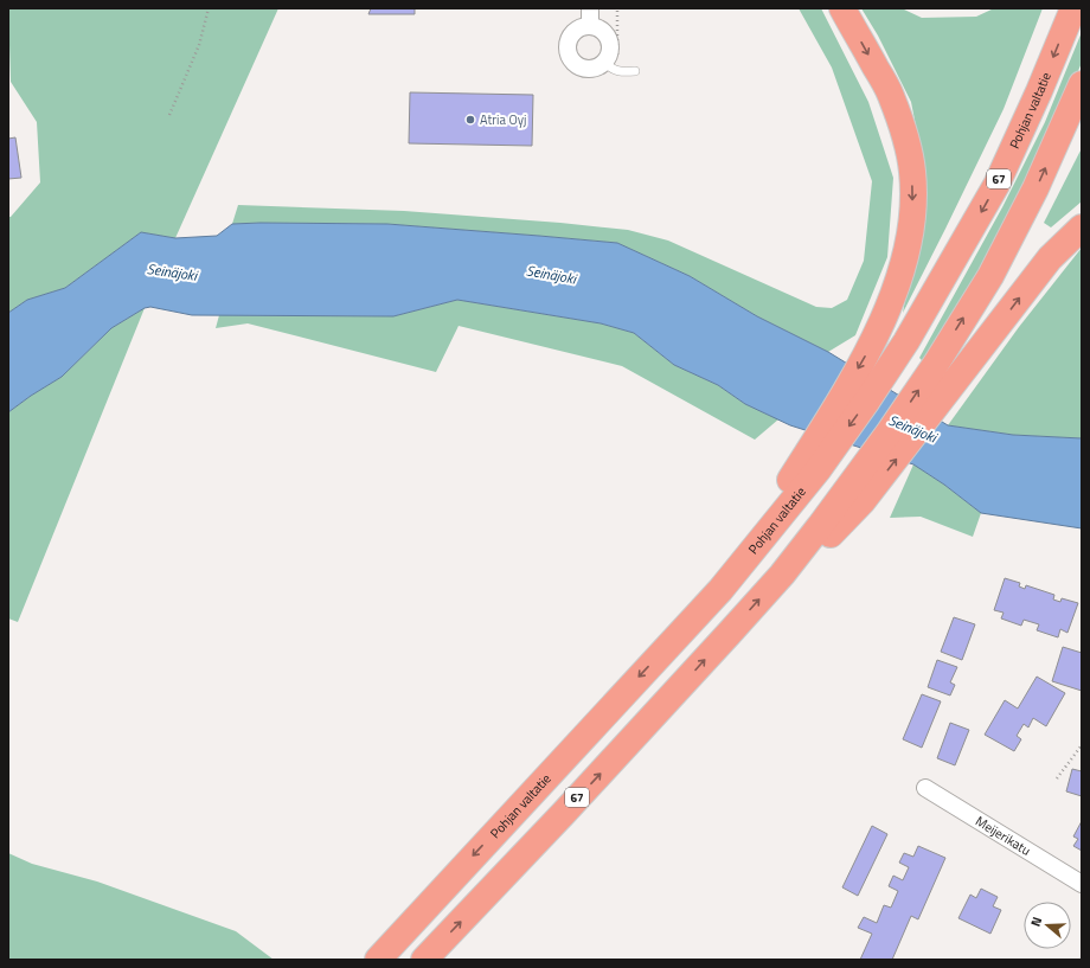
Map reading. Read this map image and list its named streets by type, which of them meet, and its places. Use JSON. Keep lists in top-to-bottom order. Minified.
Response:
{"streets":{"highway":["Pohjan valtatie","67"],"street":["Meijerikatu"]},"water":["Seinäjoki"],"places":["Atria Oyj"],"north":"left"}
